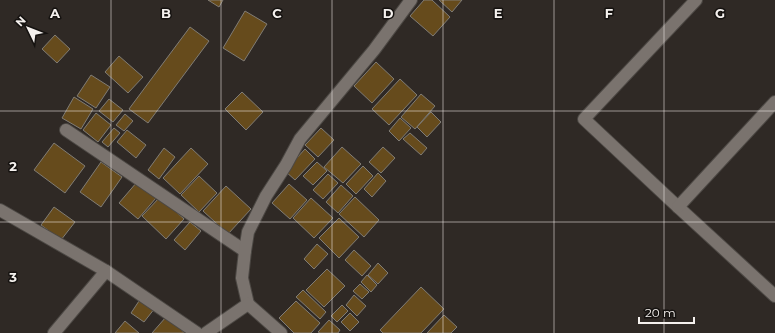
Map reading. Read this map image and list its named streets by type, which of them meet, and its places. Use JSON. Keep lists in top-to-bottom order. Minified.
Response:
{"scale_bar":"20 m","north":"top left","grid":{"columns":["A","B","C","D","E","F","G"],"rows":["2","3"]}}
